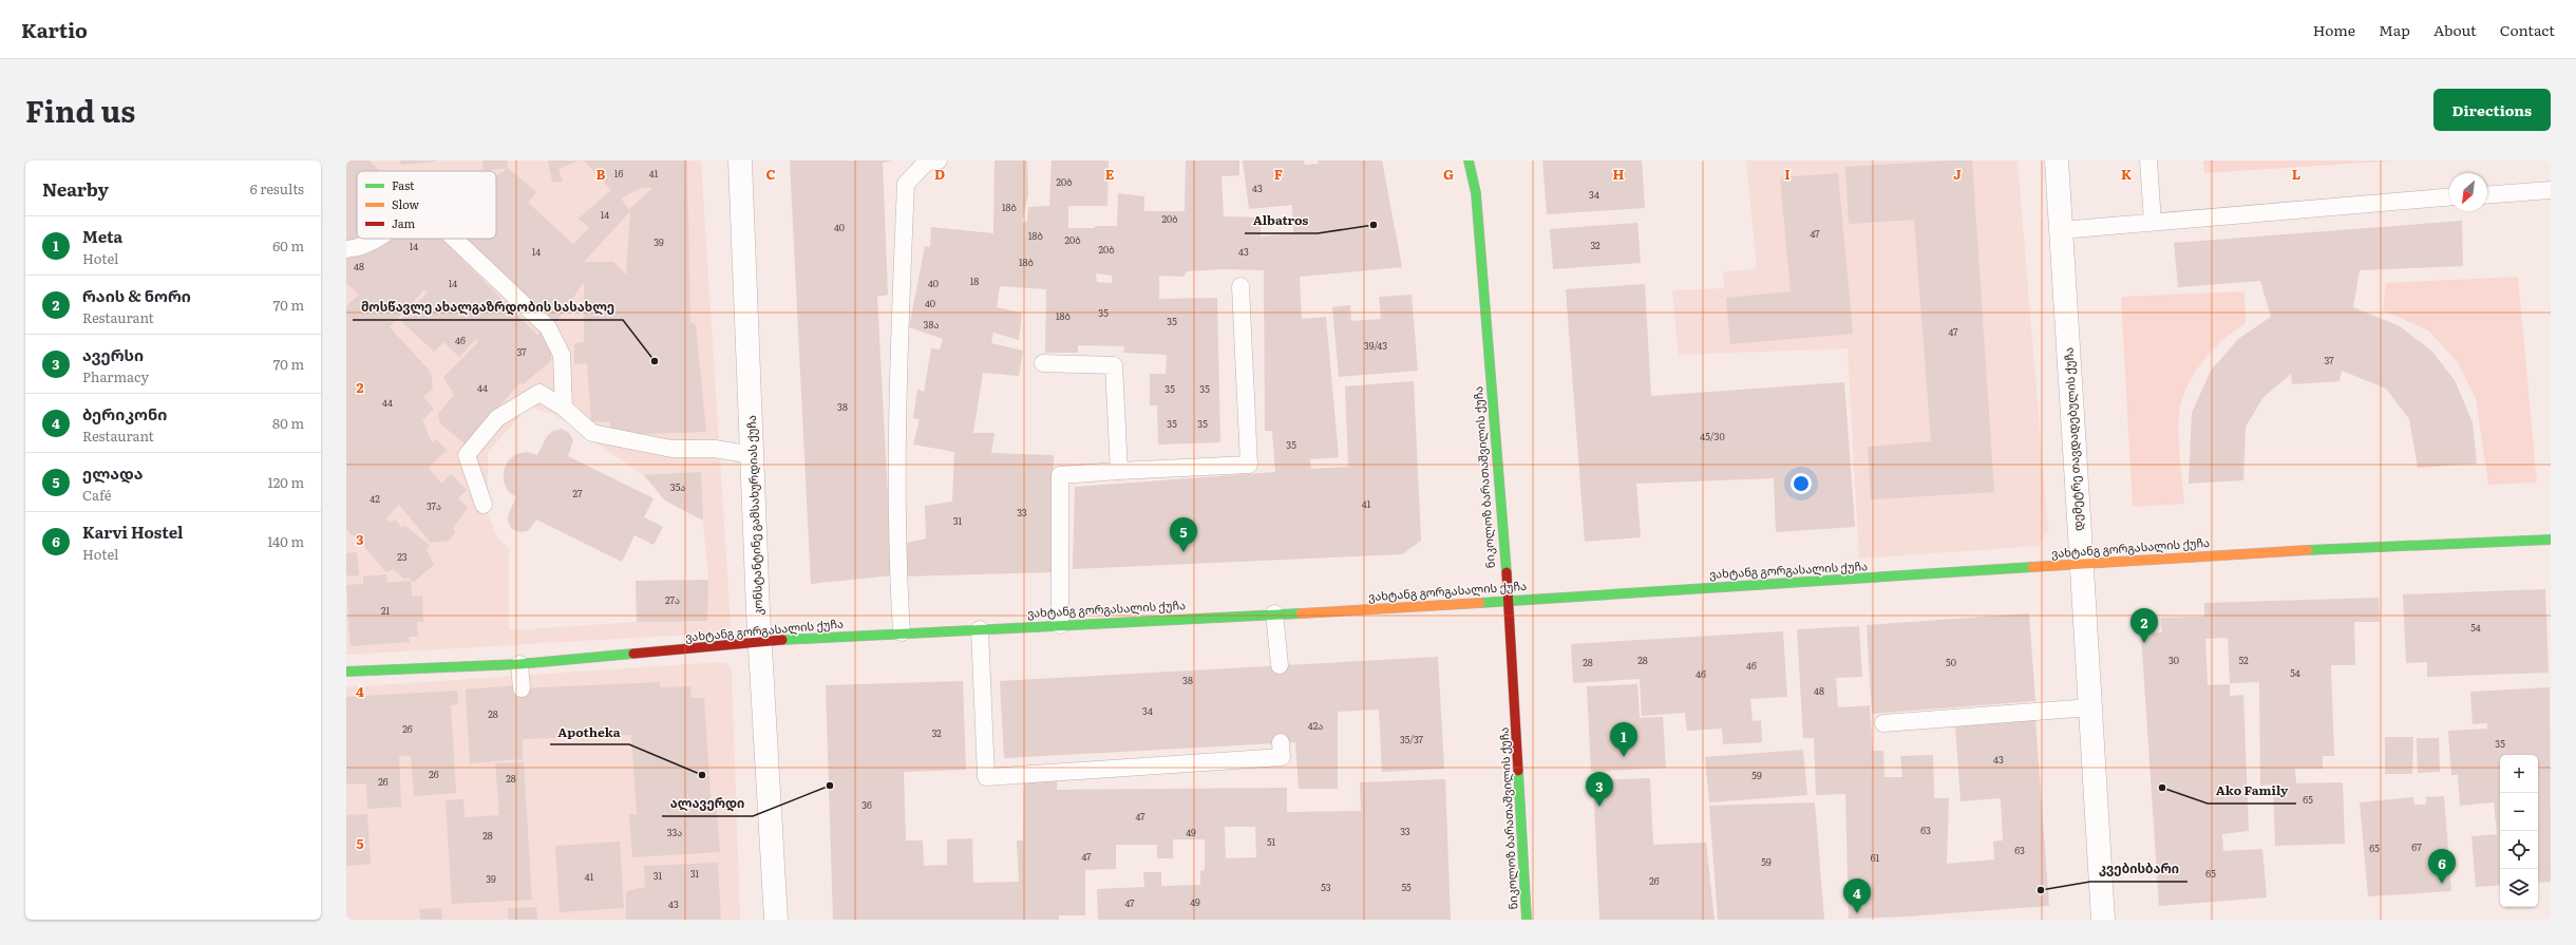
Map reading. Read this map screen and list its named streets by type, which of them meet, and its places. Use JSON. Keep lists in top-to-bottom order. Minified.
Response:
{"streets":{"street":["დემეტრე თავდადებულის ქუჩა","ნიკოლოზ ბარათაშვილის ქუჩა","კონსტანტინე გამსახურდიას ქუჩა","ვახტანგ გორგასალის ქუჩა"]},"crossings":[["დემეტრე თავდადებულის ქუჩა","ვახტანგ გორგასალის ქუჩა"],["ნიკოლოზ ბარათაშვილის ქუჩა","ვახტანგ გორგასალის ქუჩა"],["კონსტანტინე გამსახურდიას ქუჩა","ვახტანგ გორგასალის ქუჩა"]],"places":["Albatros","მოსწავლე ახალგაზრდობის სასახლე","Apotheka","ალავერდი","Ako Family","კვებისბარი"],"house_numbers":["16","41","20ბ","43","34","18ბ","14","20ბ","40","47","18ბ","20ბ","39","32","14","20ბ","14","43","18ბ","48","18","14","40","40","35","18ბ","35","38ა","47","46","39/43","37","37","44","35","35","44","38","35","35","45/30","35","35ა","27","42","41","37ა","33","31","23","27ა","21","54","28","30","52","28","50","46","54","46","38","48","34","28","42ა","26","32","35/37","35","43","26","59","28","26","65","36","47","63","33","33ა","49","28","51","67","65","63","47","61","59","31","65","31","41","39","26","53","55","49","47","43"],"legend":["Fast","Slow","Jam"],"north":"bottom left","page":{"header":"Kartio","nav":["Home","Map","About","Contact"],"title":"Find us","buttons":"Directions","heading":["Nearby","6 results"],"list":[{"mark":"1","name":"Meta","note":"Hotel","value":"60 m"},{"mark":"2","name":"რაის & ნორი","note":"Restaurant","value":"70 m"},{"mark":"3","name":"ავერსი","note":"Pharmacy","value":"70 m"},{"mark":"4","name":"ბერიკონი","note":"Restaurant","value":"80 m"},{"mark":"5","name":"ელადა","note":"Café","value":"120 m"},{"mark":"6","name":"Karvi Hostel","note":"Hotel","value":"140 m"}],"pins":["5","2","1","3","6","4"],"map_buttons":["+","−"]},"grid":{"columns":["B","C","D","E","F","G","H","I","J","K","L"],"rows":["2","3","4","5"]}}
